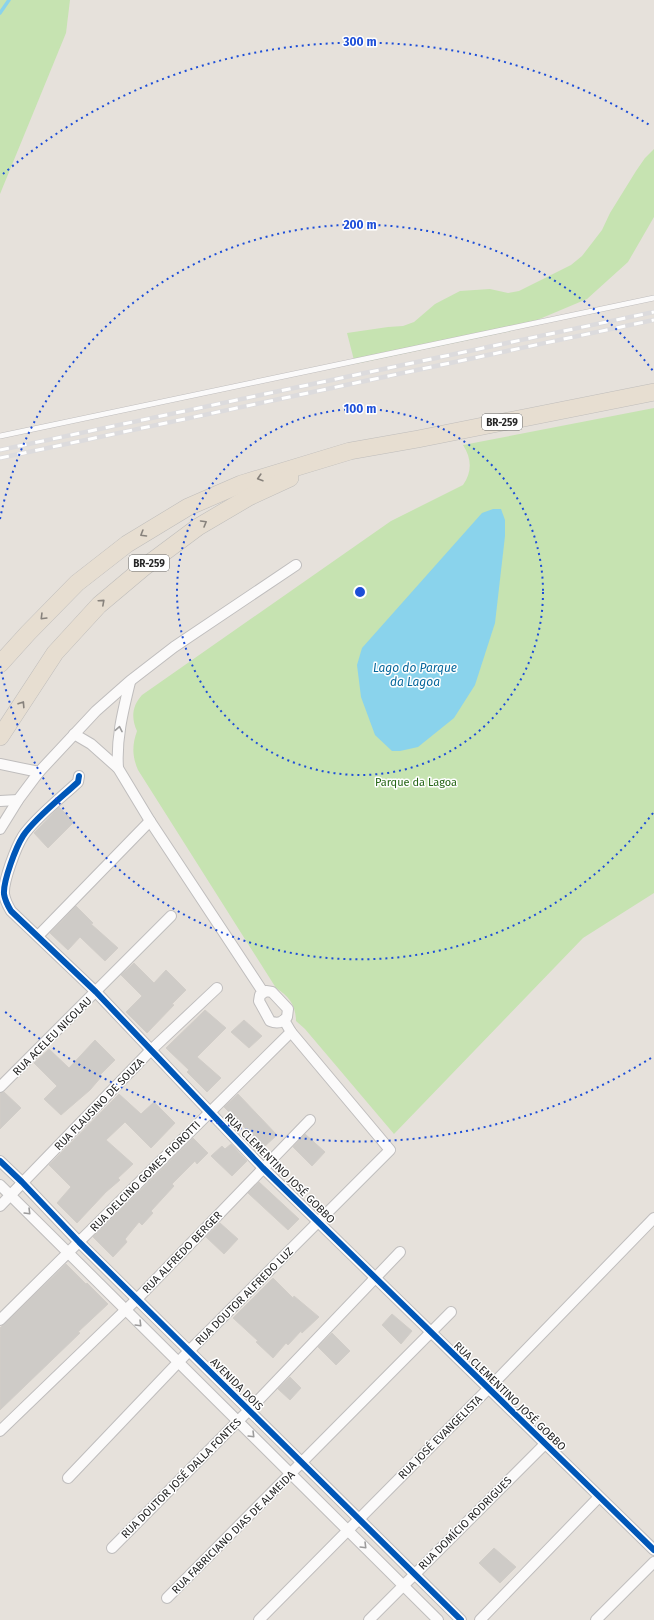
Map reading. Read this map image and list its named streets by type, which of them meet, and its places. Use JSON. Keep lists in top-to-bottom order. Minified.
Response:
{"streets":{"highway":["BR-259"],"street":["RUA ACELEU NICOLAU","RUA FLAUSINO DE SOUZA","RUA CLEMENTINO JOSÉ GOBBO","RUA DELCINO GOMES FIOROTTI","RUA ALFREDO BERGER","RUA DOUTOR ALFREDO LUZ","AVENIDA DOIS","RUA JOSÉ EVANGELISTA","RUA DOUTOR JOSÉ DALLA FONTES","RUA DOMÍCIO RODRIGUES","RUA FABRICIANO DIAS DE ALMEIDA"]},"crossings":[["RUA ACELEU NICOLAU","RUA CLEMENTINO JOSÉ GOBBO"],["RUA FLAUSINO DE SOUZA","RUA CLEMENTINO JOSÉ GOBBO"],["RUA FLAUSINO DE SOUZA","AVENIDA DOIS"],["RUA CLEMENTINO JOSÉ GOBBO","RUA DELCINO GOMES FIOROTTI"],["RUA CLEMENTINO JOSÉ GOBBO","RUA ALFREDO BERGER"],["RUA CLEMENTINO JOSÉ GOBBO","RUA DOUTOR ALFREDO LUZ"],["RUA CLEMENTINO JOSÉ GOBBO","RUA JOSÉ EVANGELISTA"],["RUA CLEMENTINO JOSÉ GOBBO","RUA DOUTOR JOSÉ DALLA FONTES"],["RUA CLEMENTINO JOSÉ GOBBO","RUA DOMÍCIO RODRIGUES"],["RUA CLEMENTINO JOSÉ GOBBO","RUA FABRICIANO DIAS DE ALMEIDA"],["RUA DELCINO GOMES FIOROTTI","RUA DOUTOR ALFREDO LUZ"],["RUA DELCINO GOMES FIOROTTI","AVENIDA DOIS"],["RUA ALFREDO BERGER","AVENIDA DOIS"],["RUA DOUTOR ALFREDO LUZ","AVENIDA DOIS"],["AVENIDA DOIS","RUA JOSÉ EVANGELISTA"],["AVENIDA DOIS","RUA DOUTOR JOSÉ DALLA FONTES"],["AVENIDA DOIS","RUA DOMÍCIO RODRIGUES"],["AVENIDA DOIS","RUA FABRICIANO DIAS DE ALMEIDA"]],"water":["Lago do Parque da Lagoa"],"parks":["Parque da Lagoa"],"rings":["300 m","200 m","100 m"]}
